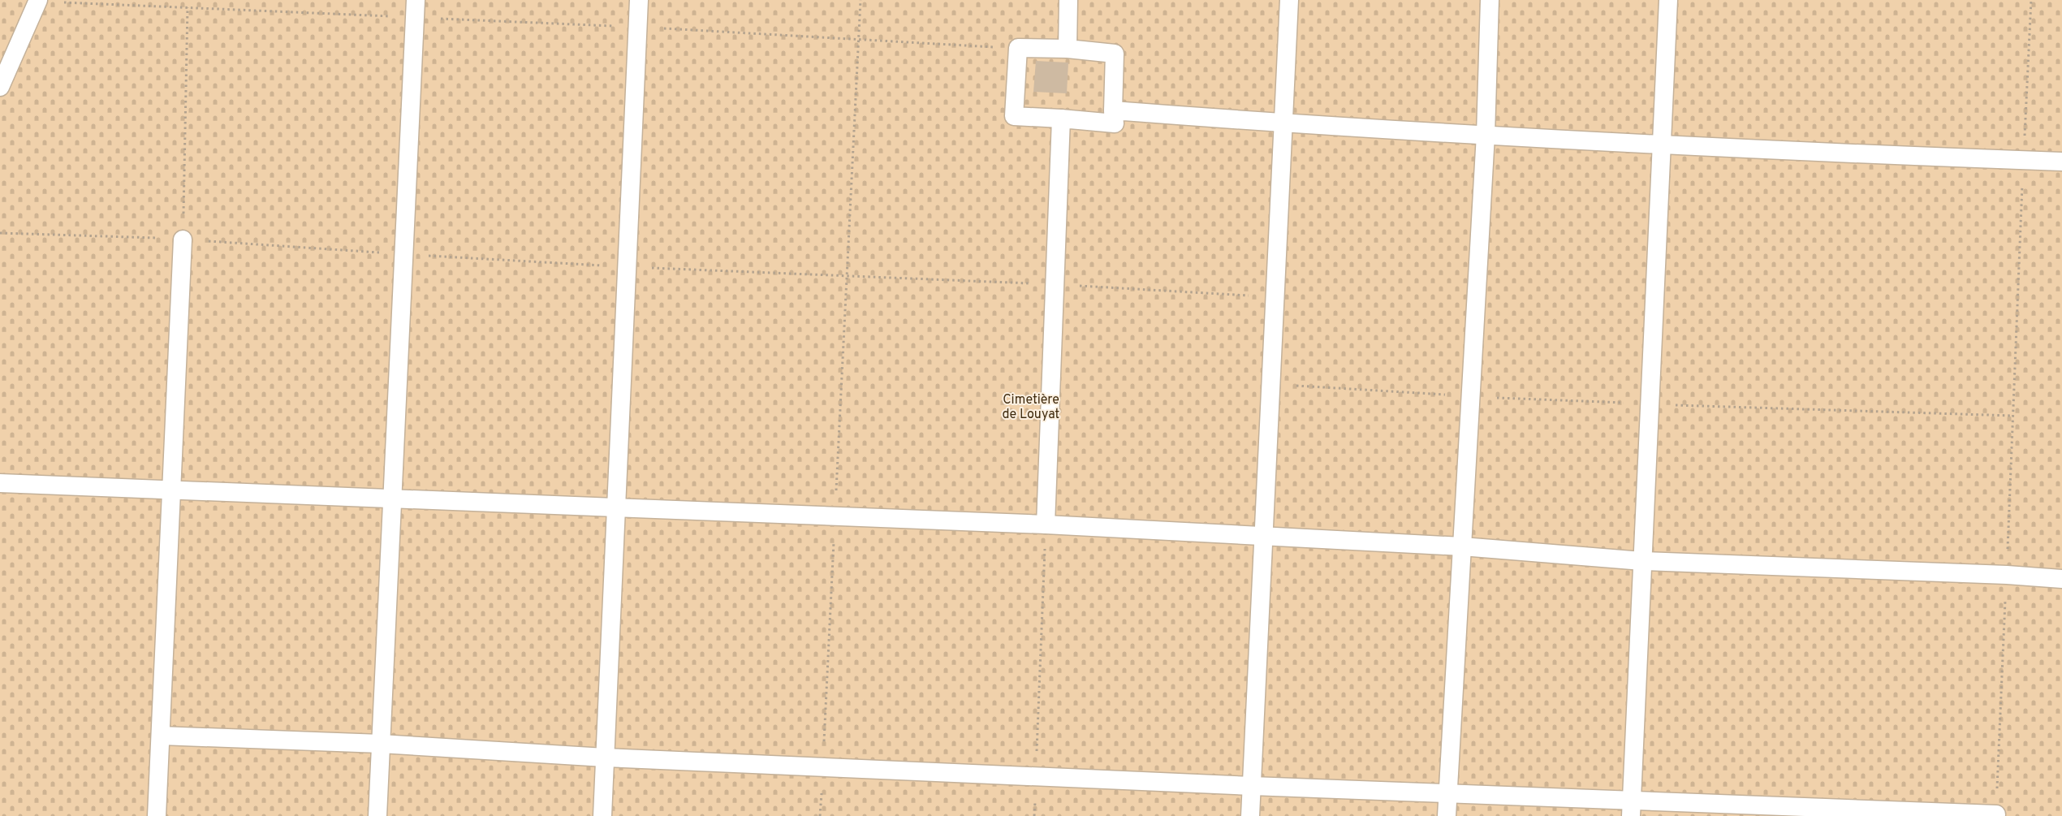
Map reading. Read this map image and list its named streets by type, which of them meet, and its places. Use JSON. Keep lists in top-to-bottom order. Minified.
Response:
{"parks":["Cimetière de Louyat"]}
